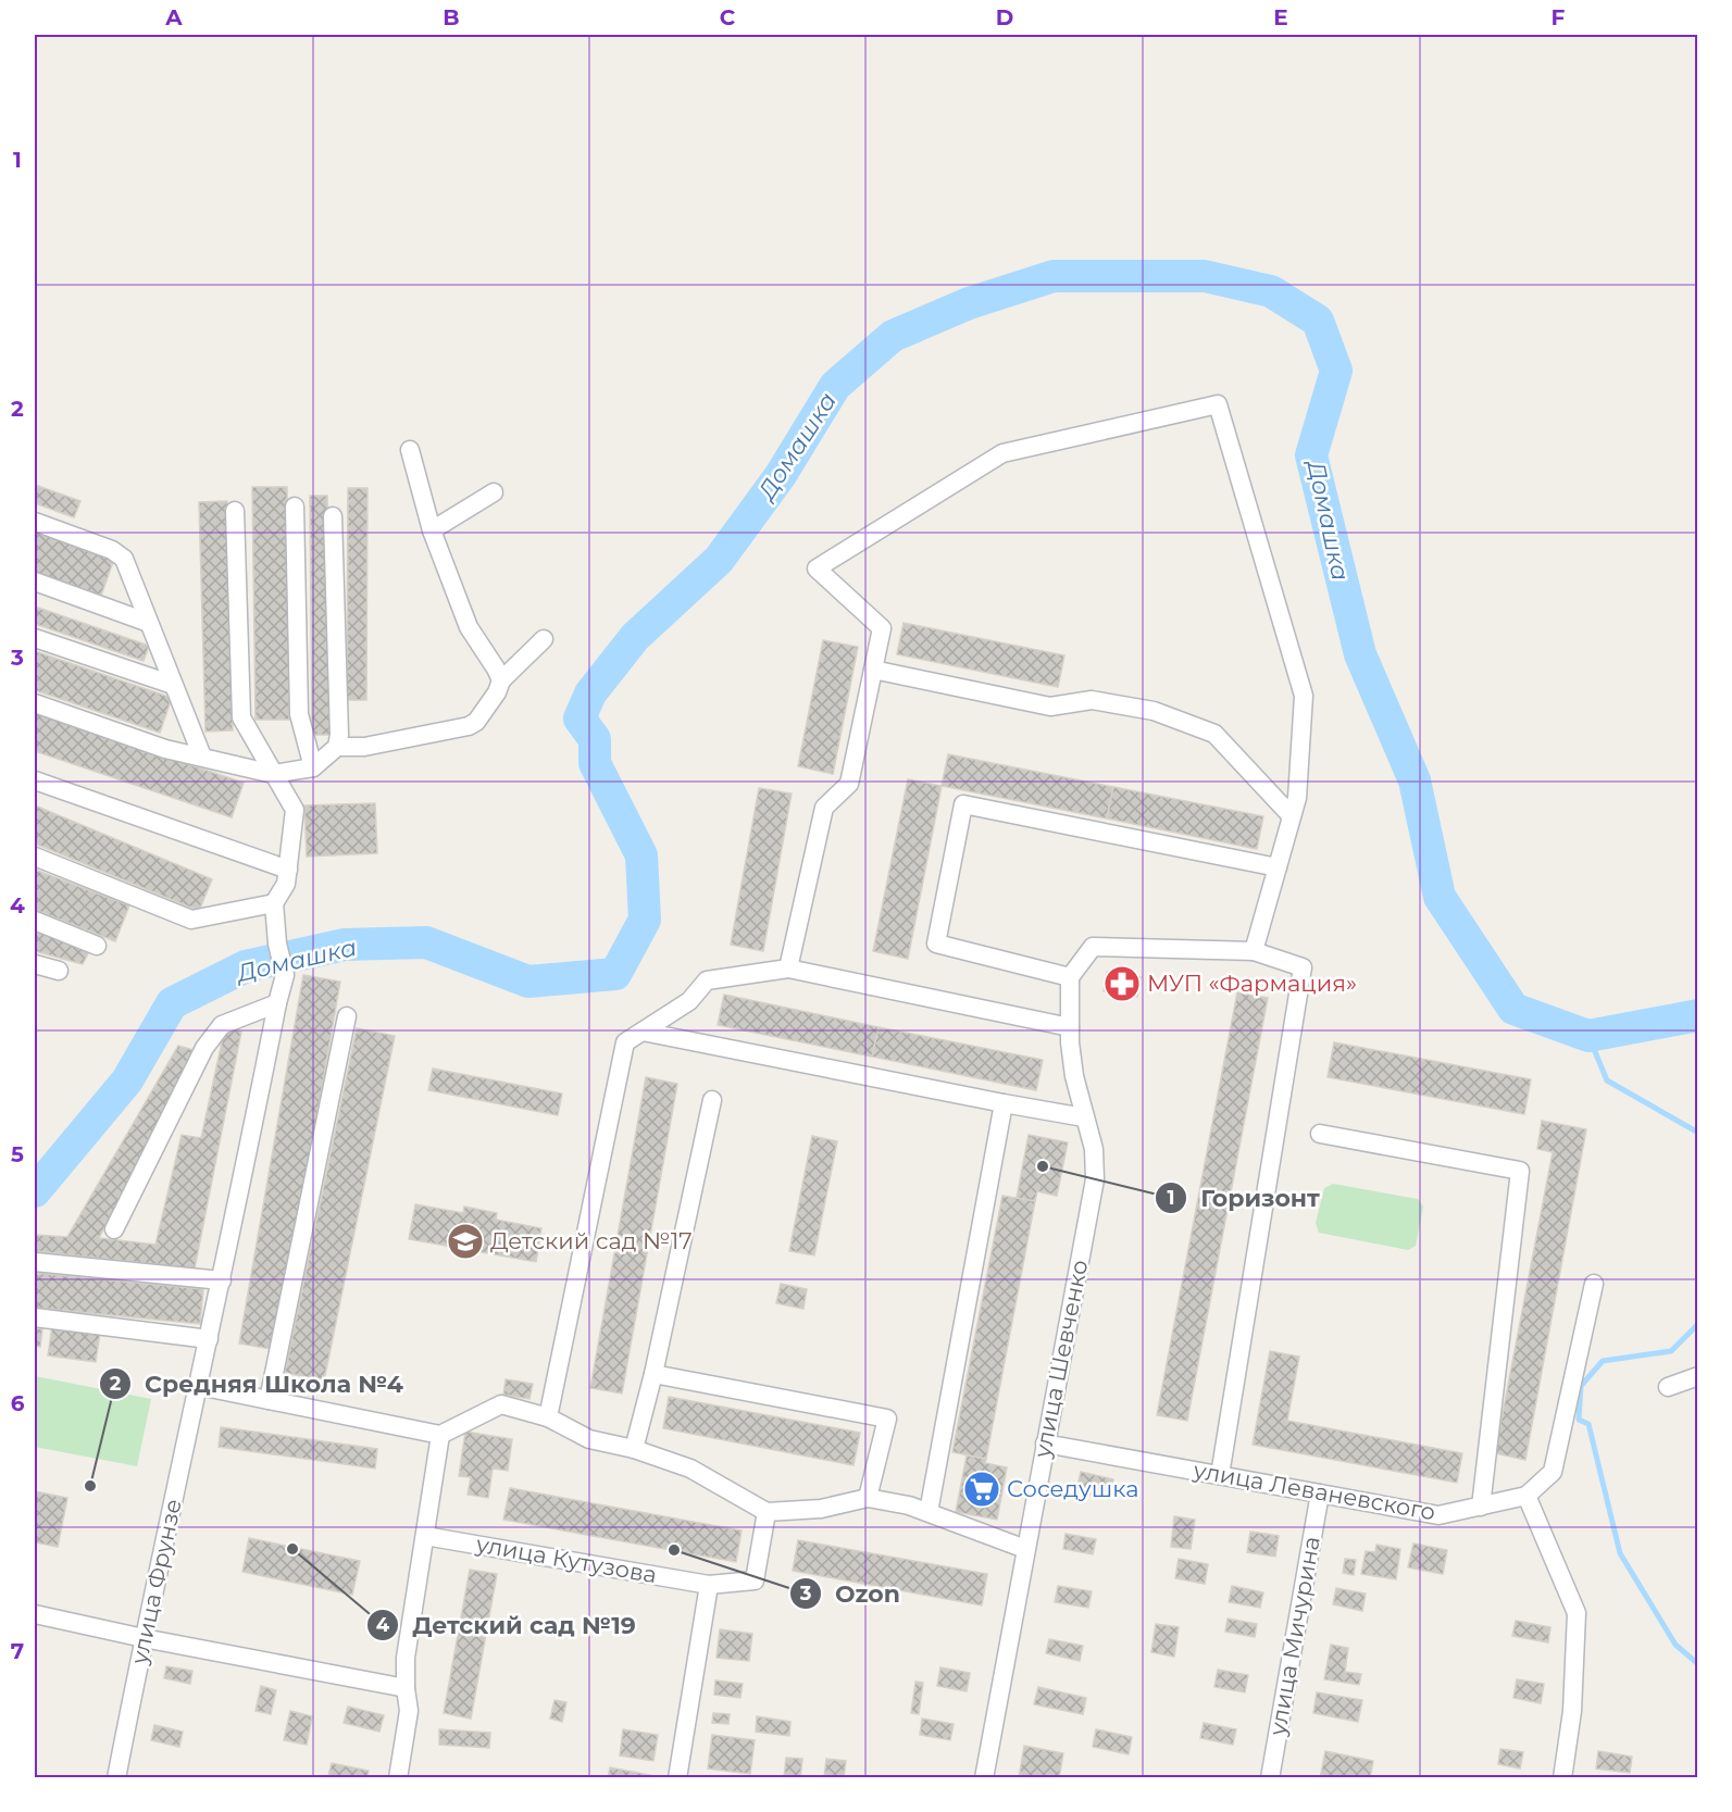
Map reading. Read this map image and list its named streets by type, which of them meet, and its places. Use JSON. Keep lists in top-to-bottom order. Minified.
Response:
{"streets":{"street":["улица Шевченко","улица Леваневского","улица Кутузова","улица Фрунзе","улица Мичурина"]},"crossings":[["улица Шевченко","улица Леваневского"],["улица Леваневского","улица Мичурина"]],"water":["Домашка"],"places":{"pharmacy":["МУП «Фармация»"],"other":["Горизонт","Средняя Школа №4","Детский сад №19","Ozon"],"school or university":["Детский сад №17"],"supermarket":["Соседушка"]},"grid":{"columns":["A","B","C","D","E","F"],"rows":["1","2","3","4","5","6","7"]}}
